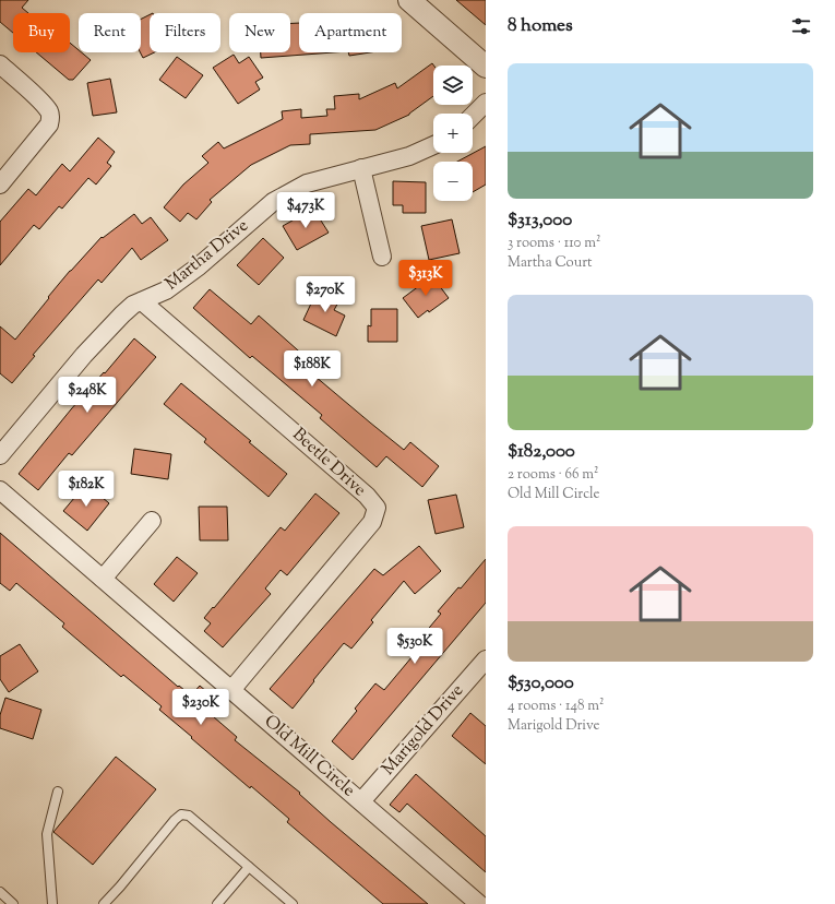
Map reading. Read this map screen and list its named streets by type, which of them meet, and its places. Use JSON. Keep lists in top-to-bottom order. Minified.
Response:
{"streets":{"street":["Martha Drive","Beetle Drive","Marigold Drive","Old Mill Circle"]},"crossings":[["Martha Drive","Beetle Drive"],["Beetle Drive","Old Mill Circle"],["Marigold Drive","Old Mill Circle"]],"page":{"heading":"8 homes","chip":["Buy","Rent","Filters","New","Apartment"],"list":[{"name":"$313,000","note":"3 rooms · 110 m² · Martha Court"},{"name":"$182,000","note":"2 rooms · 66 m² · Old Mill Circle"},{"name":"$530,000","note":"4 rooms · 148 m² · Marigold Drive"}],"map_buttons":["+","−"],"price":["$473K","$313K","$270K","$188K","$248K","$182K","$530K","$230K"]}}
